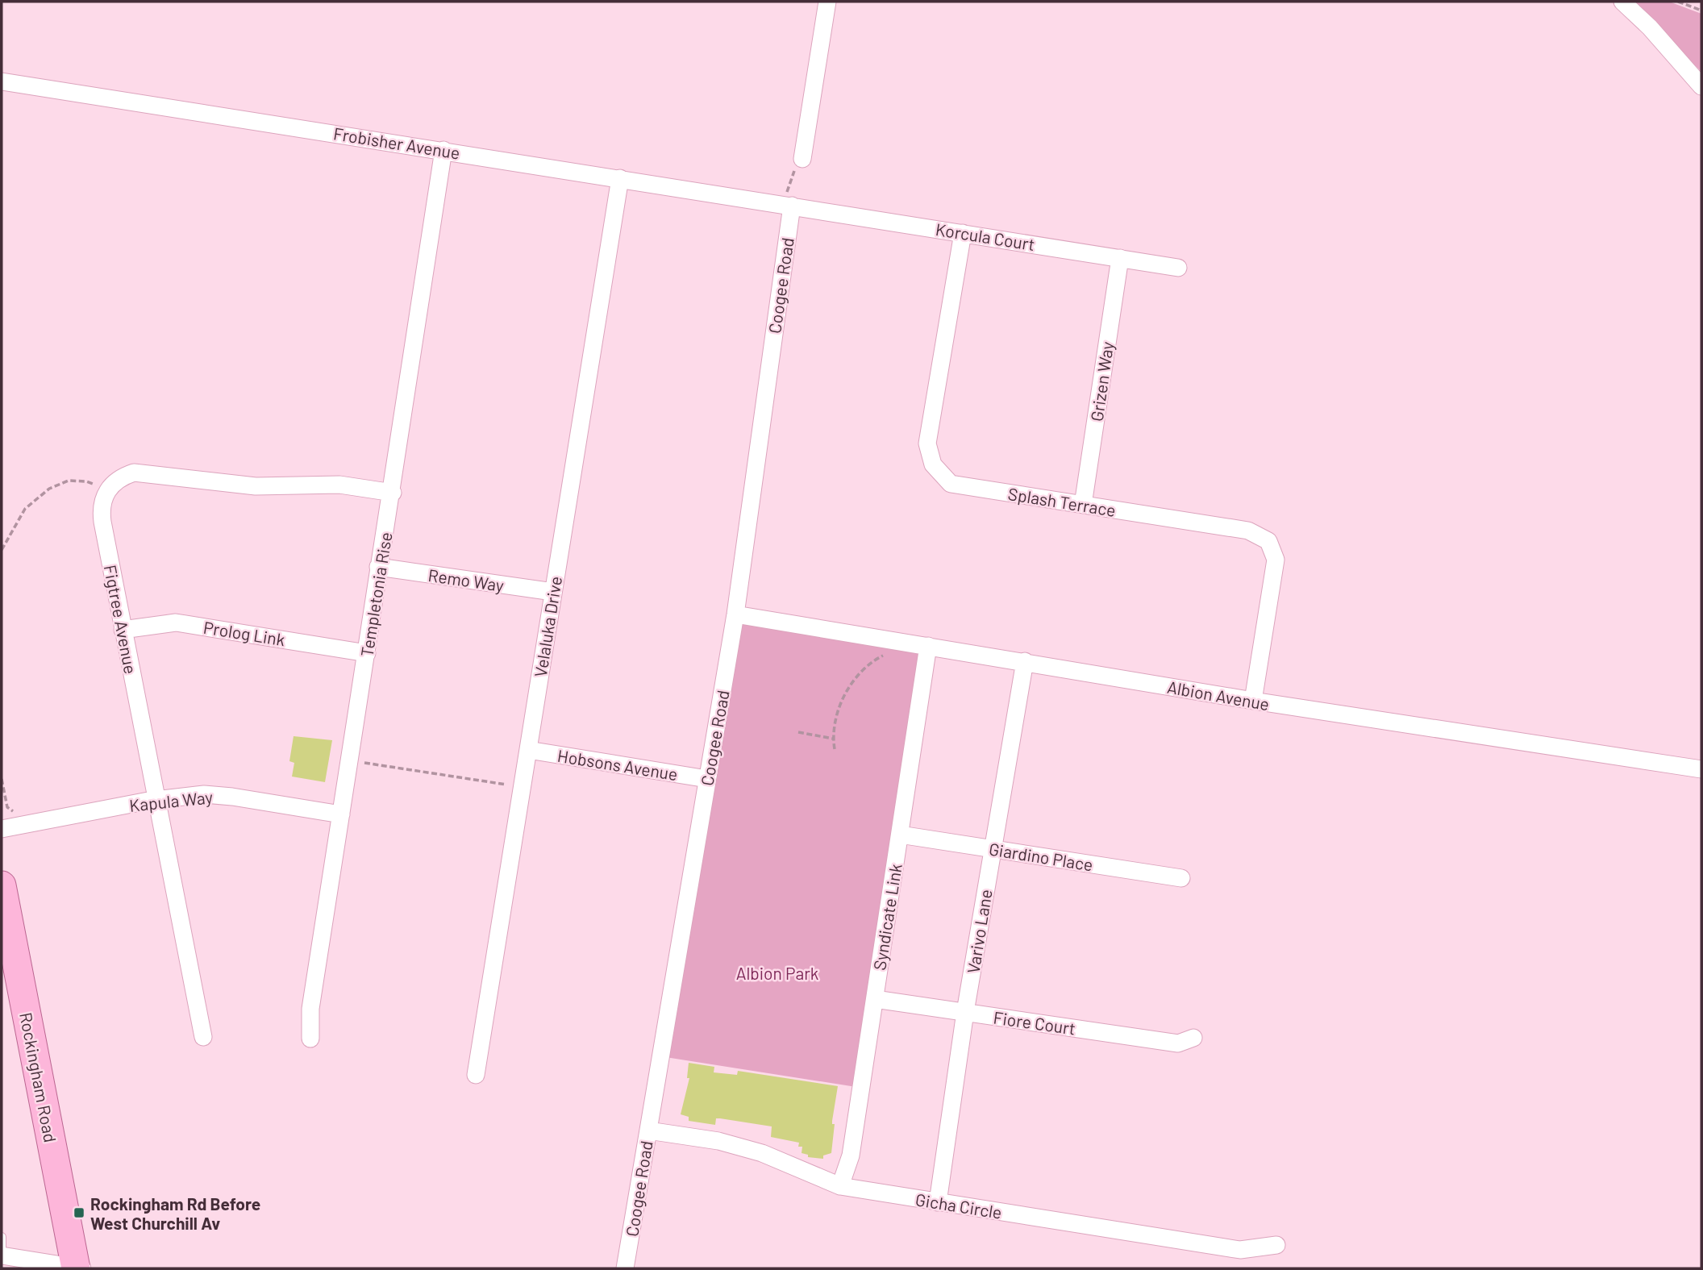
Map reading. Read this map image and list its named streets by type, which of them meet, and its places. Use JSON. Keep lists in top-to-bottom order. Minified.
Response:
{"streets":{"main road":["Rockingham Road"],"street":["Frobisher Avenue","Korcula Court","Coogee Road","Grizen Way","Splash Terrace","Remo Way","Templetonia Rise","Figtree Avenue","Velaluka Drive","Prolog Link","Albion Avenue","Hobsons Avenue","Kapula Way","Giardino Place","Syndicate Link","Varivo Lane","Fiore Court","Gicha Circle"]},"crossings":[["Frobisher Avenue","Korcula Court"],["Frobisher Avenue","Coogee Road"],["Frobisher Avenue","Templetonia Rise"],["Frobisher Avenue","Velaluka Drive"],["Korcula Court","Coogee Road"],["Korcula Court","Grizen Way"],["Korcula Court","Splash Terrace"],["Coogee Road","Albion Avenue"],["Coogee Road","Hobsons Avenue"],["Coogee Road","Gicha Circle"],["Grizen Way","Splash Terrace"],["Splash Terrace","Albion Avenue"],["Remo Way","Templetonia Rise"],["Remo Way","Velaluka Drive"],["Templetonia Rise","Prolog Link"],["Templetonia Rise","Kapula Way"],["Figtree Avenue","Prolog Link"],["Figtree Avenue","Kapula Way"],["Velaluka Drive","Hobsons Avenue"],["Albion Avenue","Syndicate Link"],["Albion Avenue","Varivo Lane"],["Giardino Place","Syndicate Link"],["Giardino Place","Varivo Lane"],["Syndicate Link","Fiore Court"],["Syndicate Link","Gicha Circle"],["Varivo Lane","Fiore Court"],["Varivo Lane","Gicha Circle"]],"parks":["Albion Park"],"places":{"transit":["Rockingham Rd Before West Churchill Av"]}}
